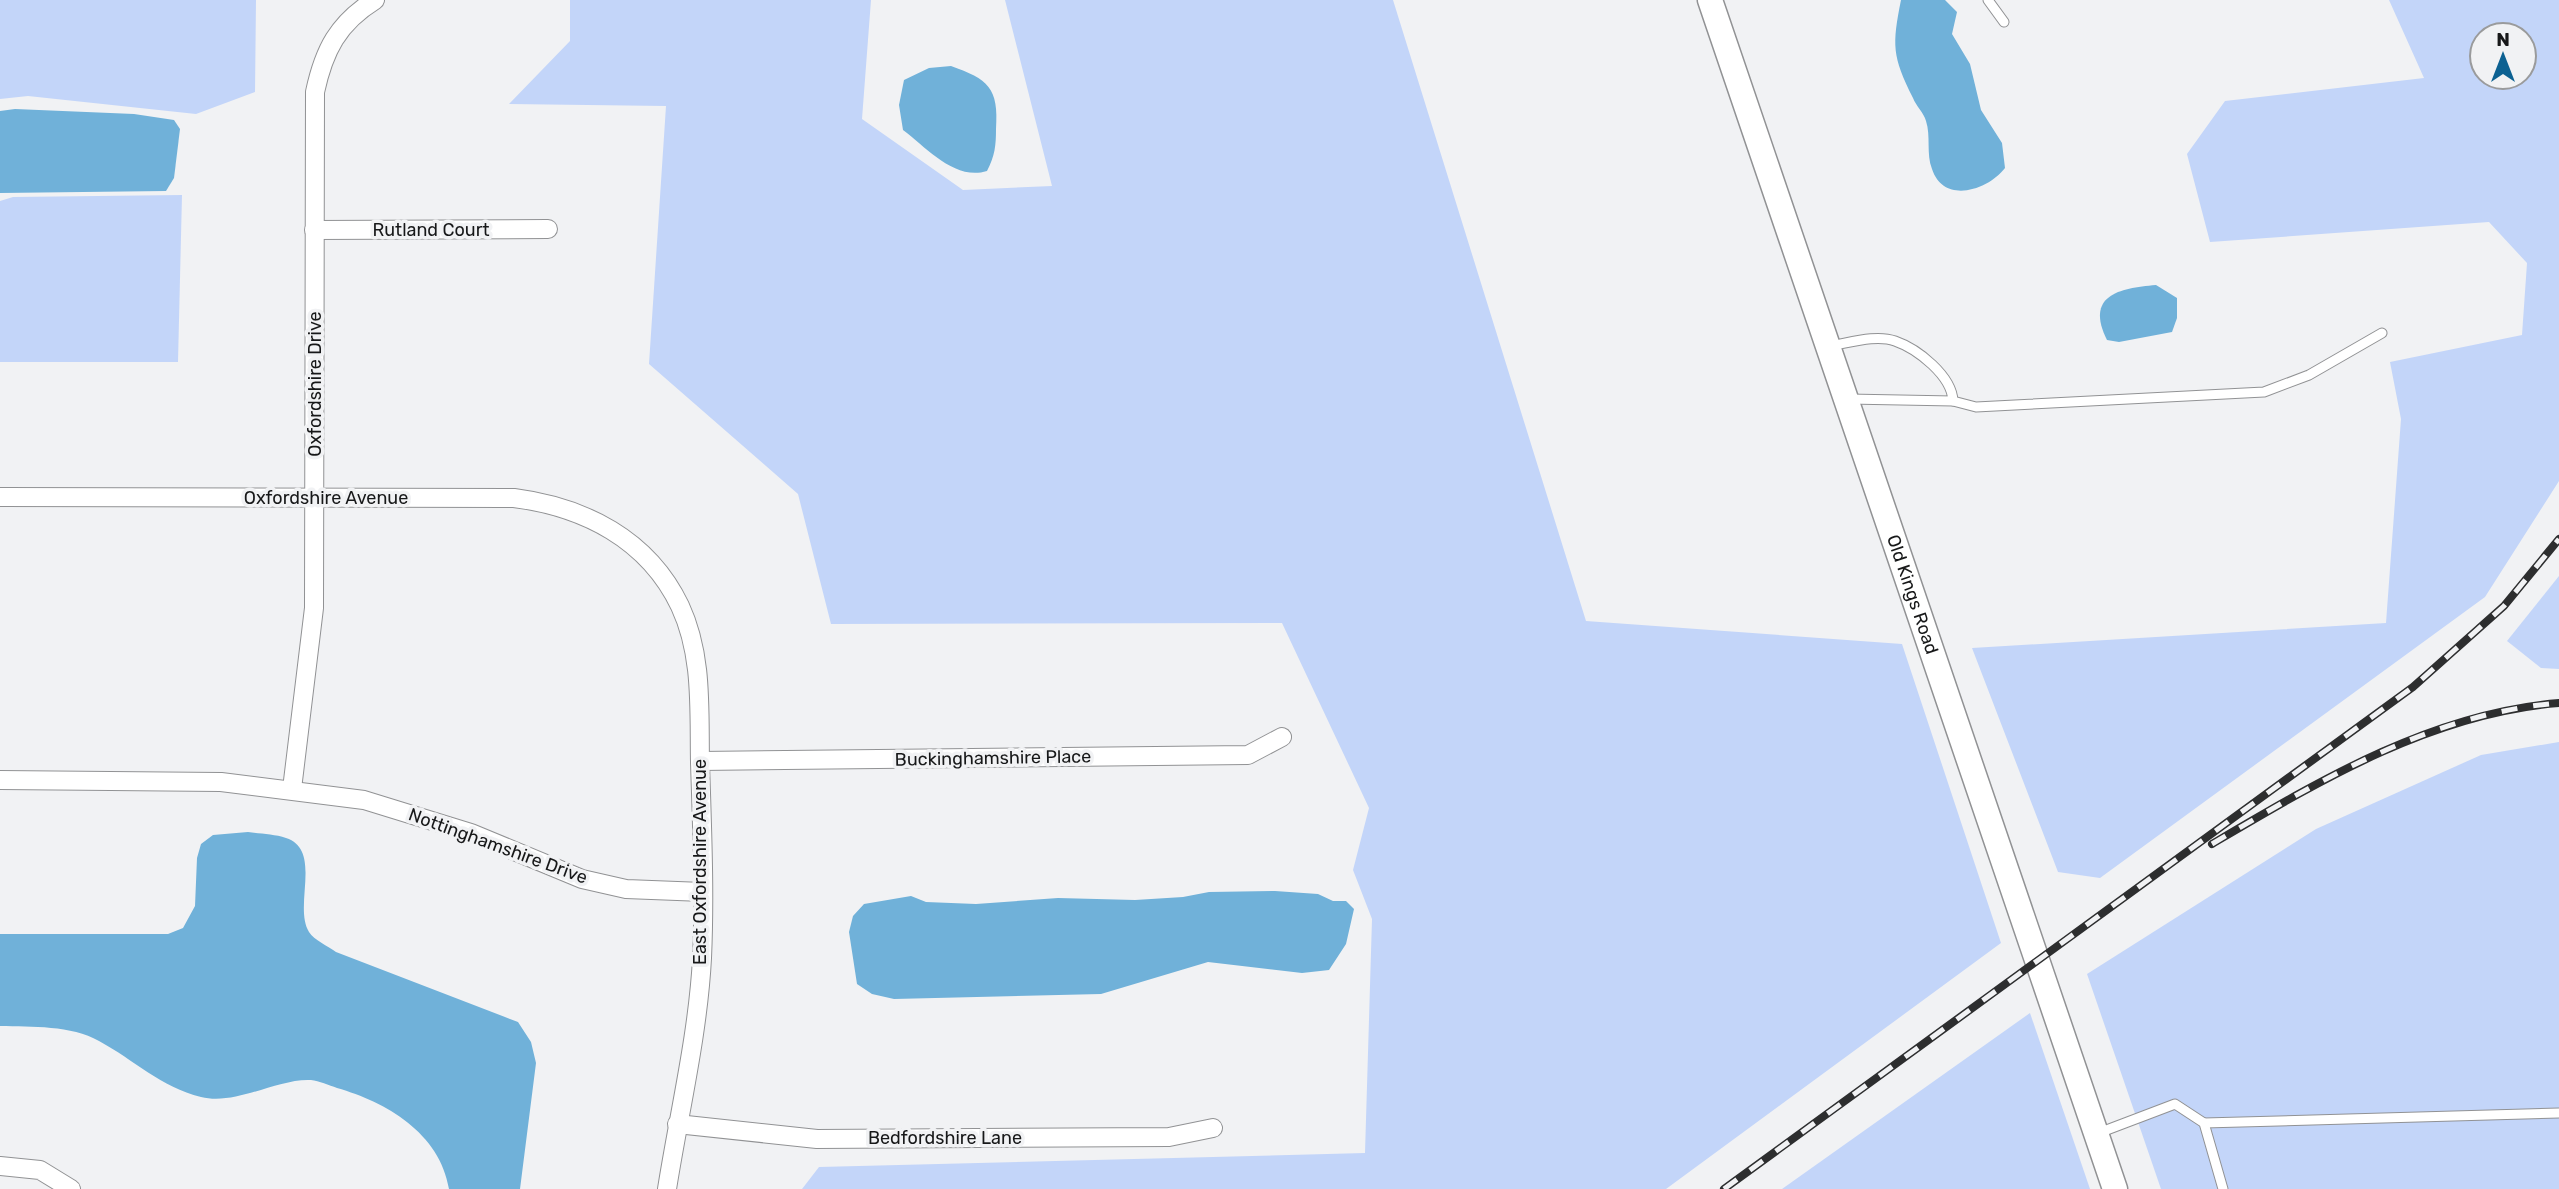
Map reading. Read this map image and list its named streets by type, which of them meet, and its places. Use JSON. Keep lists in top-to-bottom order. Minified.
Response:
{"streets":{"street":["Rutland Court","Oxfordshire Drive","Oxfordshire Avenue","Old Kings Road","Buckinghamshire Place","Nottinghamshire Drive","East Oxfordshire Avenue","Bedfordshire Lane"]},"crossings":[["Rutland Court","Oxfordshire Drive"],["Oxfordshire Drive","Oxfordshire Avenue"],["Oxfordshire Drive","Nottinghamshire Drive"],["Oxfordshire Avenue","East Oxfordshire Avenue"],["Buckinghamshire Place","East Oxfordshire Avenue"],["Nottinghamshire Drive","East Oxfordshire Avenue"],["East Oxfordshire Avenue","Bedfordshire Lane"]],"north":"top"}
